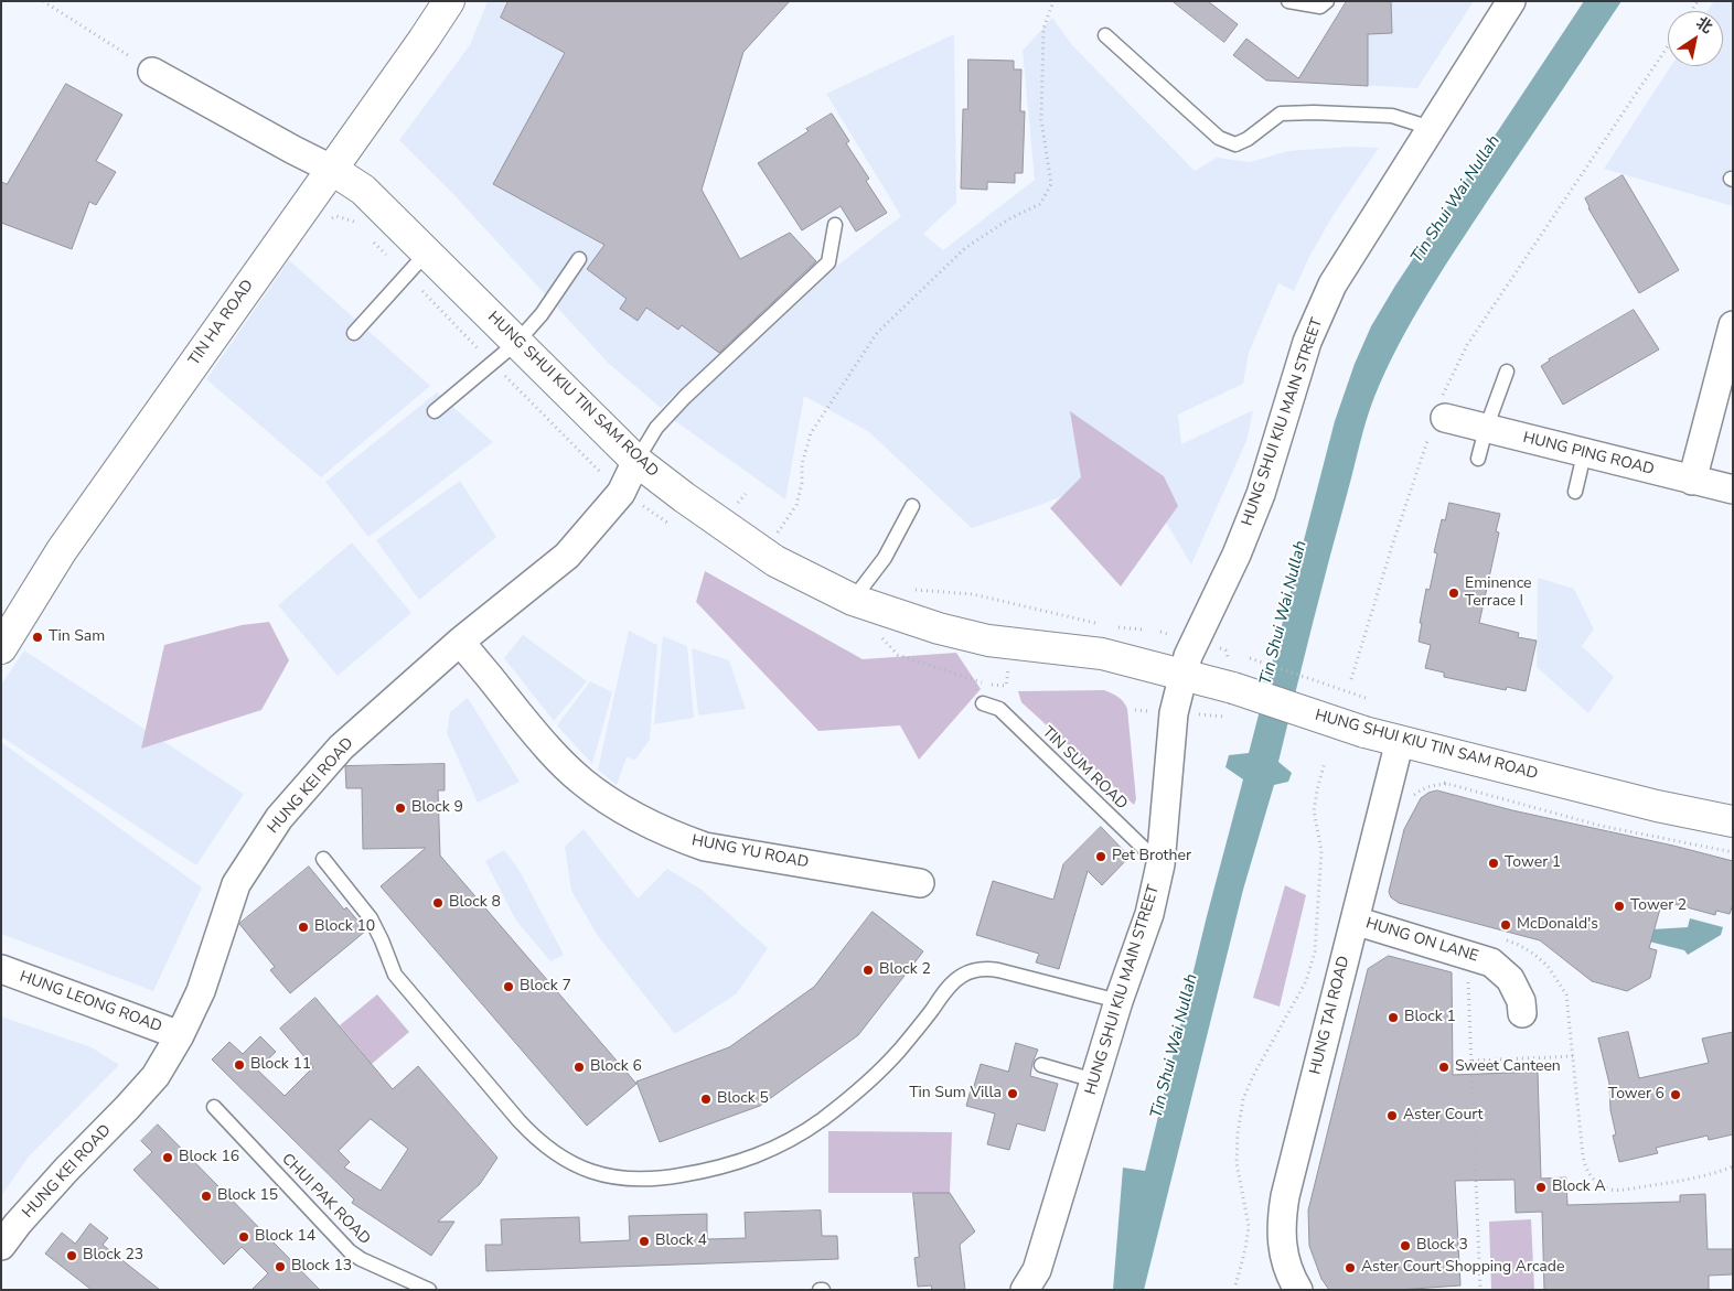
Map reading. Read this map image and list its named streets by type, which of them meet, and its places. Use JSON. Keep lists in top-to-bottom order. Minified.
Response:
{"streets":{"street":["TIN HA ROAD","HUNG SHUI KIU TIN SAM ROAD","HUNG SHUI KIU MAIN STREET","HUNG PING ROAD","HUNG KEI ROAD","HUNG YU ROAD","HUNG ON LANE","HUNG LEONG ROAD","HUNG TAI ROAD"],"lane":["TIN SUM ROAD","CHUI PAK ROAD"]},"crossings":[["TIN HA ROAD","HUNG SHUI KIU TIN SAM ROAD"],["HUNG SHUI KIU TIN SAM ROAD","HUNG SHUI KIU MAIN STREET"],["HUNG SHUI KIU TIN SAM ROAD","HUNG KEI ROAD"],["HUNG SHUI KIU TIN SAM ROAD","HUNG TAI ROAD"],["HUNG SHUI KIU MAIN STREET","TIN SUM ROAD"],["HUNG KEI ROAD","HUNG YU ROAD"],["HUNG KEI ROAD","HUNG LEONG ROAD"],["HUNG ON LANE","HUNG TAI ROAD"]],"water":["Tin Shui Wai Nullah"],"places":["Eminence Terrace I","Tin Sam","Block 9","Pet Brother","Tower 1","Block 8","Tower 2","McDonald's","Block 10","Block 2","Block 7","Block 1","Block 11","Block 6","Sweet Canteen","Tin Sum Villa","Tower 6","Block 5","Aster Court","Block 16","Block A","Block 15","Block 14","Block 4","Block 3","Block 23","Block 13","Aster Court Shopping Arcade"],"north":"top right"}
